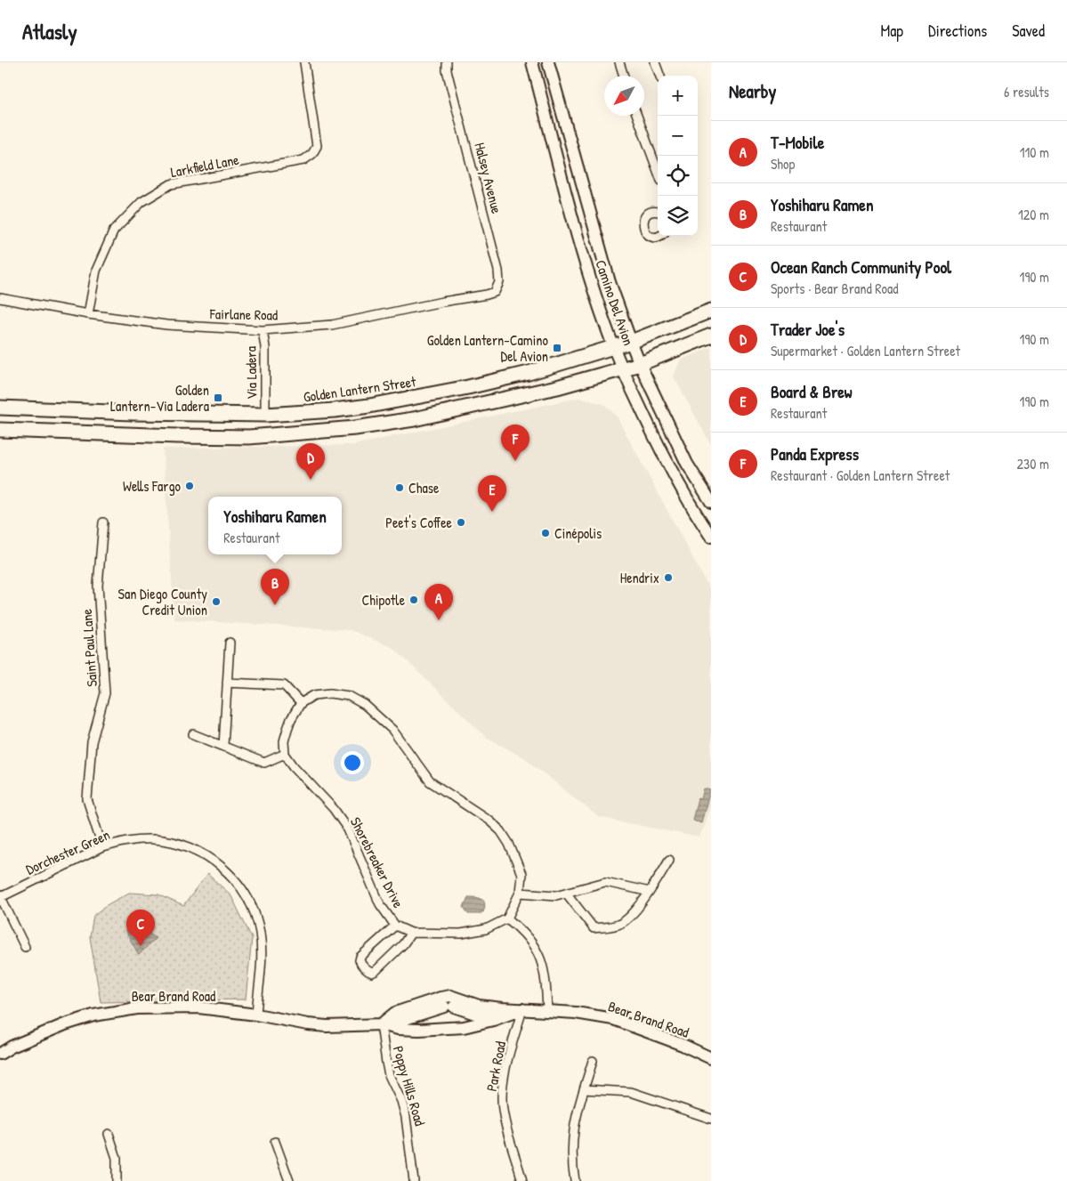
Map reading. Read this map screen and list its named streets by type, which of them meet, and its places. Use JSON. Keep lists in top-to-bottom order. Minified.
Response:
{"streets":{"main road":["Camino Del Avion","Golden Lantern Street","Bear Brand Road"],"street":["Larkfield Lane","Halsey Avenue","Fairlane Road","Via Ladera","Saint Paul Lane","Dorchester Green","Shorebreaker Drive","Park Road","Poppy Hills Road"]},"crossings":[["Larkfield Lane","Fairlane Road"],["Halsey Avenue","Fairlane Road"],["Camino Del Avion","Golden Lantern Street"],["Fairlane Road","Via Ladera"],["Via Ladera","Golden Lantern Street"],["Saint Paul Lane","Dorchester Green"],["Dorchester Green","Bear Brand Road"],["Bear Brand Road","Park Road"],["Bear Brand Road","Poppy Hills Road"]],"places":{"transit":["Golden Lantern-Camino Del Avion","Golden Lantern-Via Ladera"],"other":["Wells Fargo","Chase","Peet's Coffee","Cinépolis","Hendrix","Chipotle","San Diego County Credit Union"]},"north":"bottom left","page":{"header":"Atlasly","nav":["Map","Directions","Saved"],"heading":["Nearby","6 results"],"map_buttons":["+","−"],"list":[{"mark":"A","name":"T-Mobile","note":"Shop","value":"110 m"},{"mark":"B","name":"Yoshiharu Ramen","note":"Restaurant","value":"120 m"},{"mark":"C","name":"Ocean Ranch Community Pool","note":"Sports · Bear Brand Road","value":"190 m"},{"mark":"D","name":"Trader Joe's","note":"Supermarket · Golden Lantern Street","value":"190 m"},{"mark":"E","name":"Board & Brew","note":"Restaurant","value":"190 m"},{"mark":"F","name":"Panda Express","note":"Restaurant · Golden Lantern Street","value":"230 m"}],"pins":["F","D","E","B","A","C"],"popup":["Yoshiharu Ramen","Restaurant"]}}
